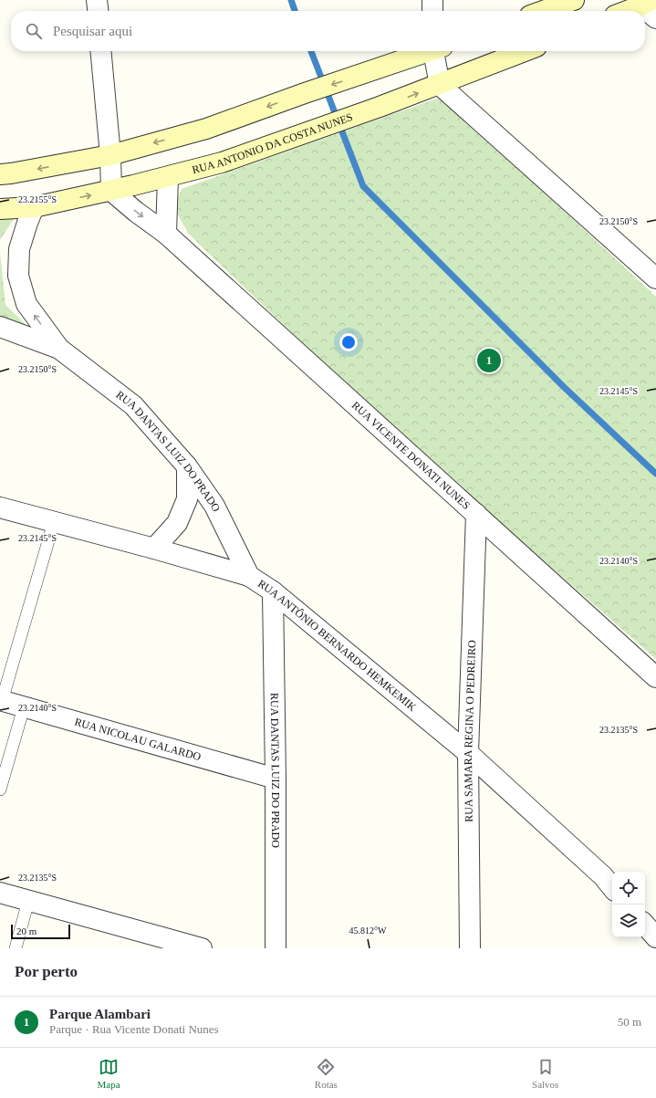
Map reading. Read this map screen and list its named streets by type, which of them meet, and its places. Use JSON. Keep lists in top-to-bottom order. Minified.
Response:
{"streets":{"main road":["RUA ANTONIO DA COSTA NUNES"],"street":["RUA DANTAS LUIZ DO PRADO","RUA VICENTE DONATI NUNES","RUA ANTÔNIO BERNARDO HEMKEMIK","RUA SAMARA REGINA O PEDREIRO","RUA NICOLAU GALARDO"]},"crossings":[["RUA ANTONIO DA COSTA NUNES","RUA DANTAS LUIZ DO PRADO"],["RUA ANTONIO DA COSTA NUNES","RUA VICENTE DONATI NUNES"],["RUA DANTAS LUIZ DO PRADO","RUA ANTÔNIO BERNARDO HEMKEMIK"],["RUA DANTAS LUIZ DO PRADO","RUA NICOLAU GALARDO"],["RUA VICENTE DONATI NUNES","RUA SAMARA REGINA O PEDREIRO"],["RUA ANTÔNIO BERNARDO HEMKEMIK","RUA SAMARA REGINA O PEDREIRO"]],"scale_bar":"20 m","page":{"search":"Pesquisar aqui","pins":"1","scale":"20 m","heading":"Por perto","list":[{"mark":"1","name":"Parque Alambari","note":"Parque · Rua Vicente Donati Nunes","value":"50 m"}],"nav":["Mapa","Rotas","Salvos"]},"coordinates":["23.2155°S","23.2150°S","23.2145°S","23.2140°S","23.2135°S","45.812°W"]}
